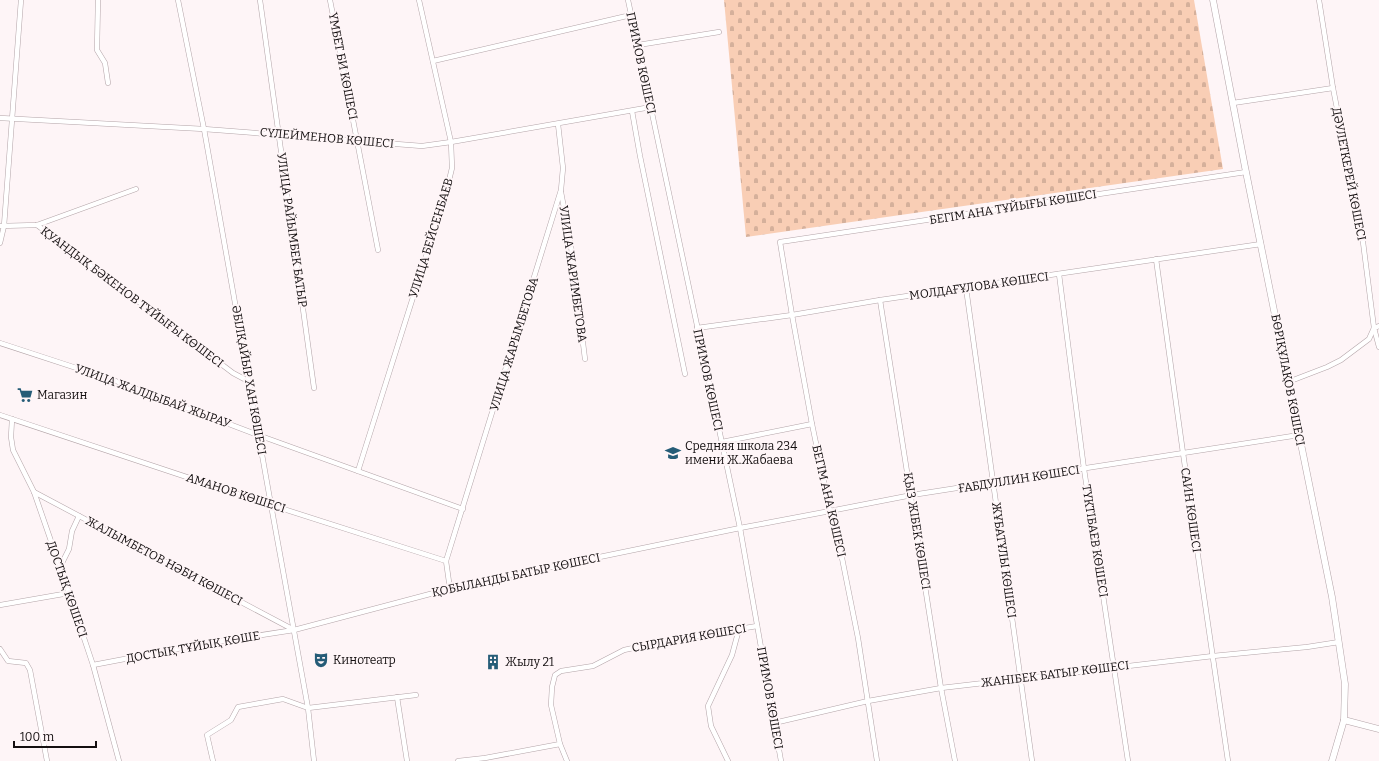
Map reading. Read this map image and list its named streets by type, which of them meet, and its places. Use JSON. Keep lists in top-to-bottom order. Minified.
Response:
{"streets":{"street":["ПРИМОВ КӨШЕСІ","ҮМБЕТ БИ КӨШЕСІ","СҮЛЕЙМЕНОВ КӨШЕСІ","ДӘУЛЕТКЕРЕЙ КӨШЕСІ","БЕГІМ АНА ТҰЙЫҒЫ КӨШЕСІ","УЛИЦА РАЙЫМБЕК БАТЫР","УЛИЦА БЕЙСЕНБАЕВ","УЛИЦА ЖАРИМБЕТОВА","МОЛДАҒҰЛОВА КӨШЕСІ","ҚУАНДЫҚ БӘКЕНОВ ТҰЙЫҒЫ КӨШЕСІ","УЛИЦА ЖАРЫМБЕТОВА","ӘБІЛҚАЙЫР ХАН КӨШЕСІ","БӨРІҚҰЛАҚОВ КӨШЕСІ","УЛИЦА ЖАЛДЫБАЙ ЖЫРАУ","ҒАБДУЛЛИН КӨШЕСІ","АМАНОВ КӨШЕСІ","БЕГІМ АНА КӨШЕСІ","САИН КӨШЕСІ","ҚЫЗ ЖІБЕК КӨШЕСІ","ТҮКТІБАЕВ КӨШЕСІ","ЖҰБАТҰЛЫ КӨШЕСІ","ЖАЛЫМБЕТОВ НӘБИ КӨШЕСІ","ҚОБЫЛАНДЫ БАТЫР КӨШЕСІ","ДОСТЫҚ КӨШЕСІ","СЫРДАРИЯ КӨШЕСІ","ДОСТЫҚ ТҰЙЫҚ КӨШЕ","ЖАНІБЕК БАТЫР КӨШЕСІ"]},"crossings":[["ПРИМОВ КӨШЕСІ","СҮЛЕЙМЕНОВ КӨШЕСІ"],["ПРИМОВ КӨШЕСІ","МОЛДАҒҰЛОВА КӨШЕСІ"],["ПРИМОВ КӨШЕСІ","ҒАБДУЛЛИН КӨШЕСІ"],["ПРИМОВ КӨШЕСІ","ҚОБЫЛАНДЫ БАТЫР КӨШЕСІ"],["ПРИМОВ КӨШЕСІ","СЫРДАРИЯ КӨШЕСІ"],["ПРИМОВ КӨШЕСІ","ЖАНІБЕК БАТЫР КӨШЕСІ"],["ҮМБЕТ БИ КӨШЕСІ","СҮЛЕЙМЕНОВ КӨШЕСІ"],["СҮЛЕЙМЕНОВ КӨШЕСІ","УЛИЦА РАЙЫМБЕК БАТЫР"],["СҮЛЕЙМЕНОВ КӨШЕСІ","УЛИЦА БЕЙСЕНБАЕВ"],["СҮЛЕЙМЕНОВ КӨШЕСІ","УЛИЦА ЖАРЫМБЕТОВА"],["СҮЛЕЙМЕНОВ КӨШЕСІ","ӘБІЛҚАЙЫР ХАН КӨШЕСІ"],["БЕГІМ АНА ТҰЙЫҒЫ КӨШЕСІ","БӨРІҚҰЛАҚОВ КӨШЕСІ"],["БЕГІМ АНА ТҰЙЫҒЫ КӨШЕСІ","БЕГІМ АНА КӨШЕСІ"],["УЛИЦА БЕЙСЕНБАЕВ","УЛИЦА ЖАЛДЫБАЙ ЖЫРАУ"],["УЛИЦА ЖАРИМБЕТОВА","УЛИЦА ЖАРЫМБЕТОВА"],["МОЛДАҒҰЛОВА КӨШЕСІ","БӨРІҚҰЛАҚОВ КӨШЕСІ"],["МОЛДАҒҰЛОВА КӨШЕСІ","БЕГІМ АНА КӨШЕСІ"],["МОЛДАҒҰЛОВА КӨШЕСІ","САИН КӨШЕСІ"],["МОЛДАҒҰЛОВА КӨШЕСІ","ҚЫЗ ЖІБЕК КӨШЕСІ"],["МОЛДАҒҰЛОВА КӨШЕСІ","ТҮКТІБАЕВ КӨШЕСІ"],["МОЛДАҒҰЛОВА КӨШЕСІ","ЖҰБАТҰЛЫ КӨШЕСІ"],["ҚУАНДЫҚ БӘКЕНОВ ТҰЙЫҒЫ КӨШЕСІ","ӘБІЛҚАЙЫР ХАН КӨШЕСІ"],["УЛИЦА ЖАРЫМБЕТОВА","УЛИЦА ЖАЛДЫБАЙ ЖЫРАУ"],["УЛИЦА ЖАРЫМБЕТОВА","АМАНОВ КӨШЕСІ"],["ӘБІЛҚАЙЫР ХАН КӨШЕСІ","УЛИЦА ЖАЛДЫБАЙ ЖЫРАУ"],["ӘБІЛҚАЙЫР ХАН КӨШЕСІ","АМАНОВ КӨШЕСІ"],["ӘБІЛҚАЙЫР ХАН КӨШЕСІ","ЖАЛЫМБЕТОВ НӘБИ КӨШЕСІ"],["ӘБІЛҚАЙЫР ХАН КӨШЕСІ","ҚОБЫЛАНДЫ БАТЫР КӨШЕСІ"],["ӘБІЛҚАЙЫР ХАН КӨШЕСІ","ДОСТЫҚ ТҰЙЫҚ КӨШЕ"],["БӨРІҚҰЛАҚОВ КӨШЕСІ","ҒАБДУЛЛИН КӨШЕСІ"],["БӨРІҚҰЛАҚОВ КӨШЕСІ","ЖАНІБЕК БАТЫР КӨШЕСІ"],["ҒАБДУЛЛИН КӨШЕСІ","БЕГІМ АНА КӨШЕСІ"],["ҒАБДУЛЛИН КӨШЕСІ","САИН КӨШЕСІ"],["ҒАБДУЛЛИН КӨШЕСІ","ҚЫЗ ЖІБЕК КӨШЕСІ"],["ҒАБДУЛЛИН КӨШЕСІ","ТҮКТІБАЕВ КӨШЕСІ"],["ҒАБДУЛЛИН КӨШЕСІ","ЖҰБАТҰЛЫ КӨШЕСІ"],["ҒАБДУЛЛИН КӨШЕСІ","ҚОБЫЛАНДЫ БАТЫР КӨШЕСІ"],["АМАНОВ КӨШЕСІ","ДОСТЫҚ КӨШЕСІ"],["БЕГІМ АНА КӨШЕСІ","ЖАНІБЕК БАТЫР КӨШЕСІ"],["САИН КӨШЕСІ","ЖАНІБЕК БАТЫР КӨШЕСІ"],["ҚЫЗ ЖІБЕК КӨШЕСІ","ЖАНІБЕК БАТЫР КӨШЕСІ"],["ТҮКТІБАЕВ КӨШЕСІ","ЖАНІБЕК БАТЫР КӨШЕСІ"],["ЖҰБАТҰЛЫ КӨШЕСІ","ЖАНІБЕК БАТЫР КӨШЕСІ"],["ЖАЛЫМБЕТОВ НӘБИ КӨШЕСІ","ҚОБЫЛАНДЫ БАТЫР КӨШЕСІ"],["ЖАЛЫМБЕТОВ НӘБИ КӨШЕСІ","ДОСТЫҚ КӨШЕСІ"],["ЖАЛЫМБЕТОВ НӘБИ КӨШЕСІ","ДОСТЫҚ ТҰЙЫҚ КӨШЕ"],["ҚОБЫЛАНДЫ БАТЫР КӨШЕСІ","ДОСТЫҚ ТҰЙЫҚ КӨШЕ"],["ДОСТЫҚ КӨШЕСІ","ДОСТЫҚ ТҰЙЫҚ КӨШЕ"]],"places":{"supermarket":["Магазин"],"school or university":["Средняя школа 234 имени Ж.Жабаева"],"theatre":["Кинотеатр"],"building":["Жылу 21"]},"scale_bar":"100 m"}
